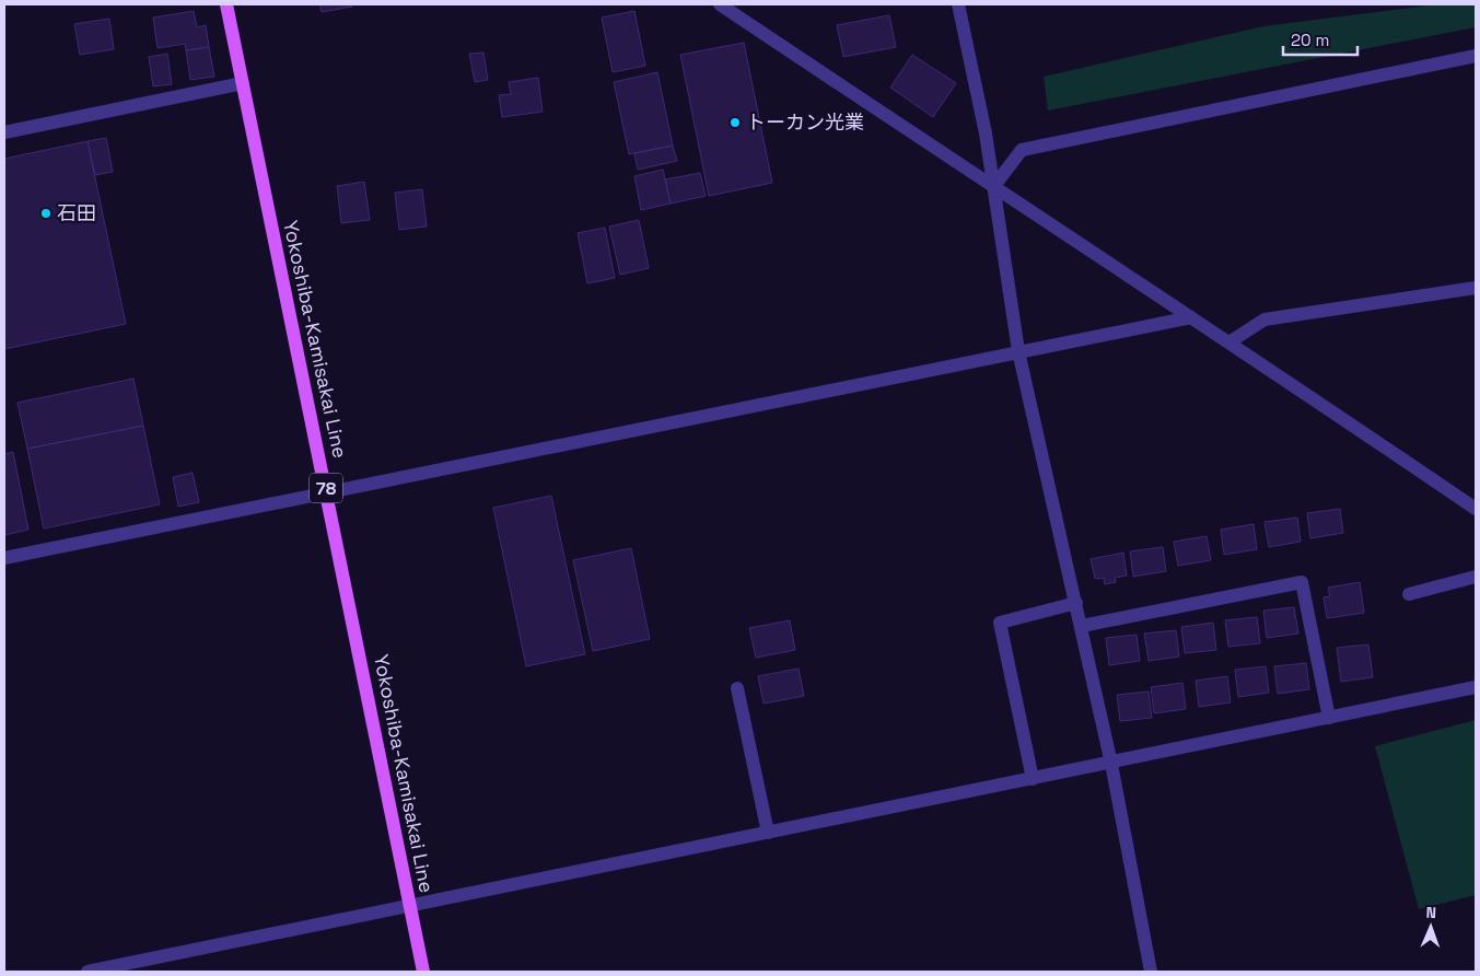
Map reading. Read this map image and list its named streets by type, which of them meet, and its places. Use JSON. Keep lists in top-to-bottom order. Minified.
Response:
{"streets":{"main road":["Yokoshiba-Kamisakai Line","78"]},"places":["トーカン光業","石田"],"scale_bar":"20 m","north":"top"}
